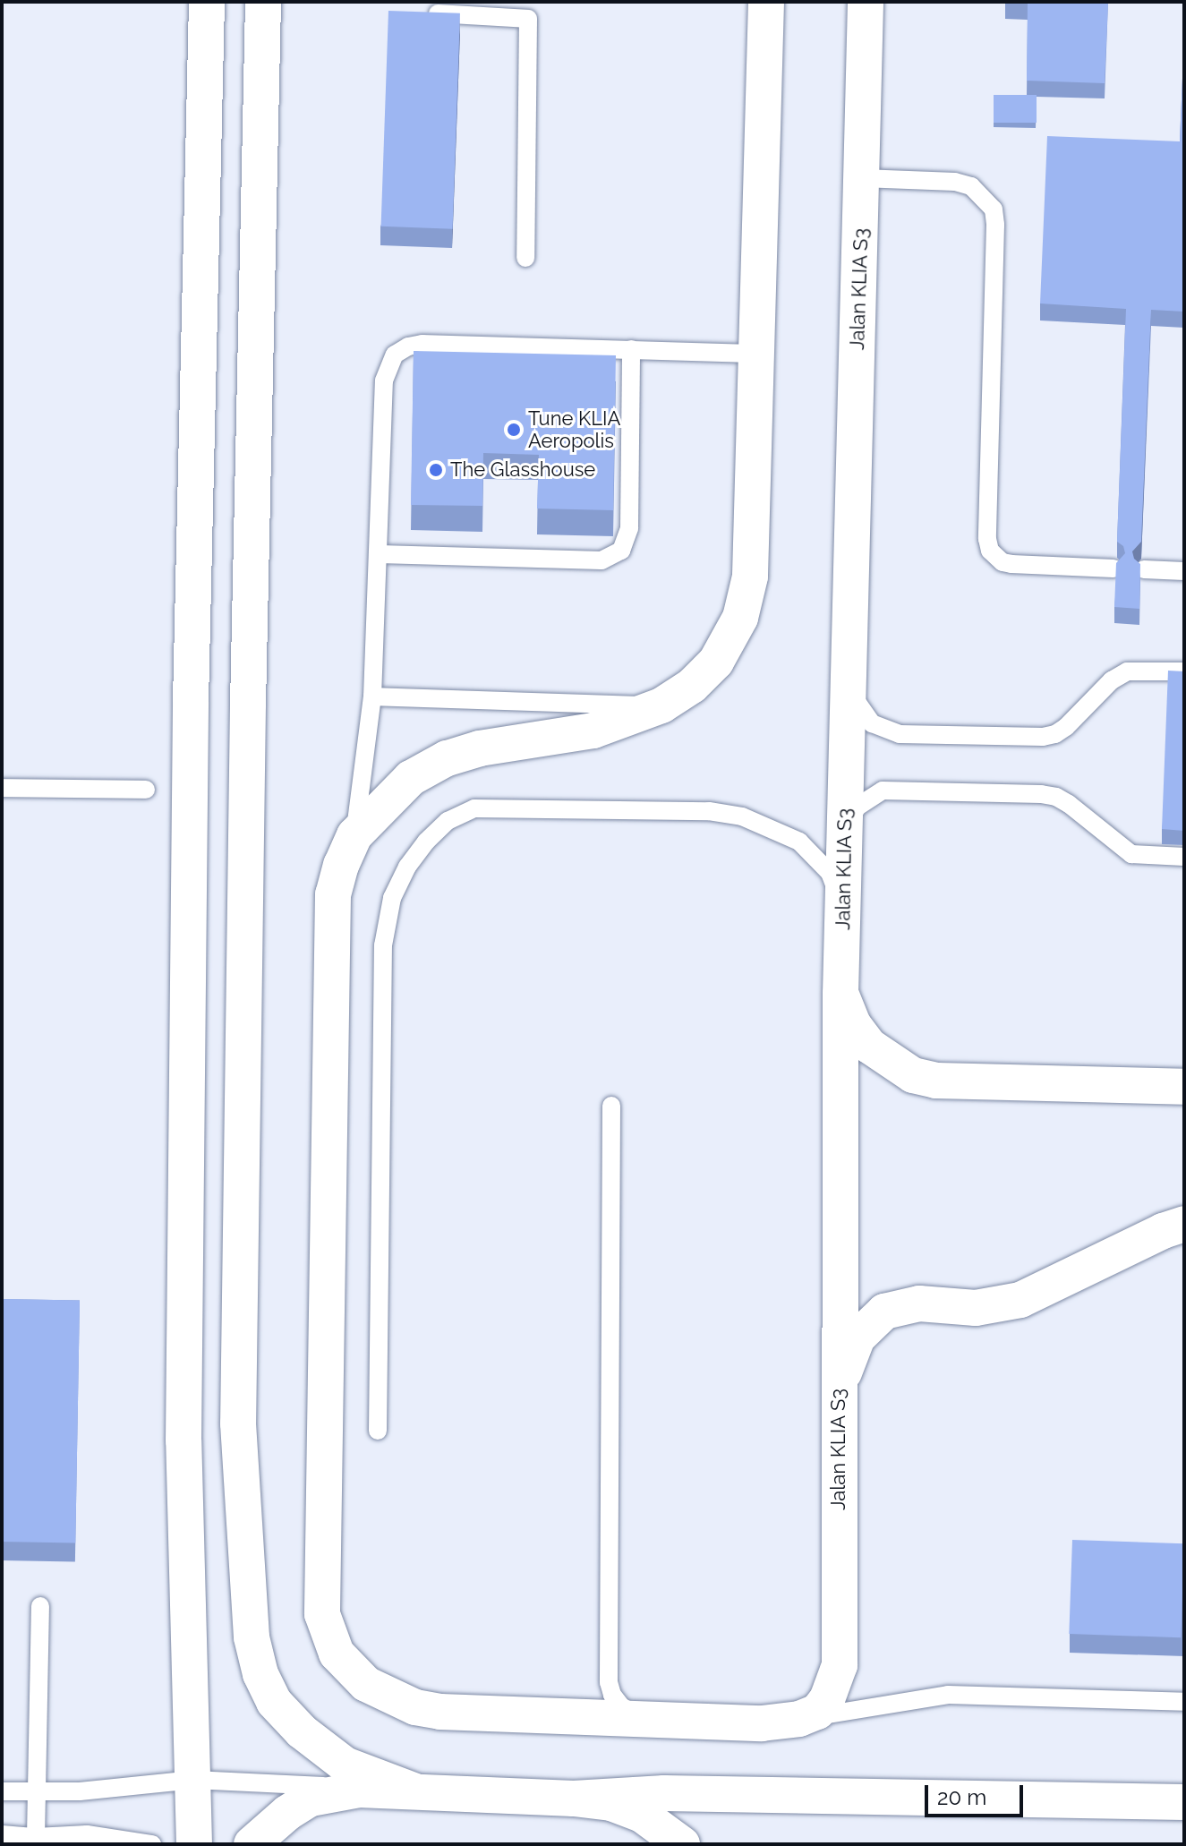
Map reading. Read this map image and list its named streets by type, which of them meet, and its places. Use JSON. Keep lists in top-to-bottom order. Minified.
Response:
{"streets":{"street":["Jalan KLIA S3"]},"places":["Tune KLIA Aeropolis","The Glasshouse"],"scale_bar":"20 m"}
